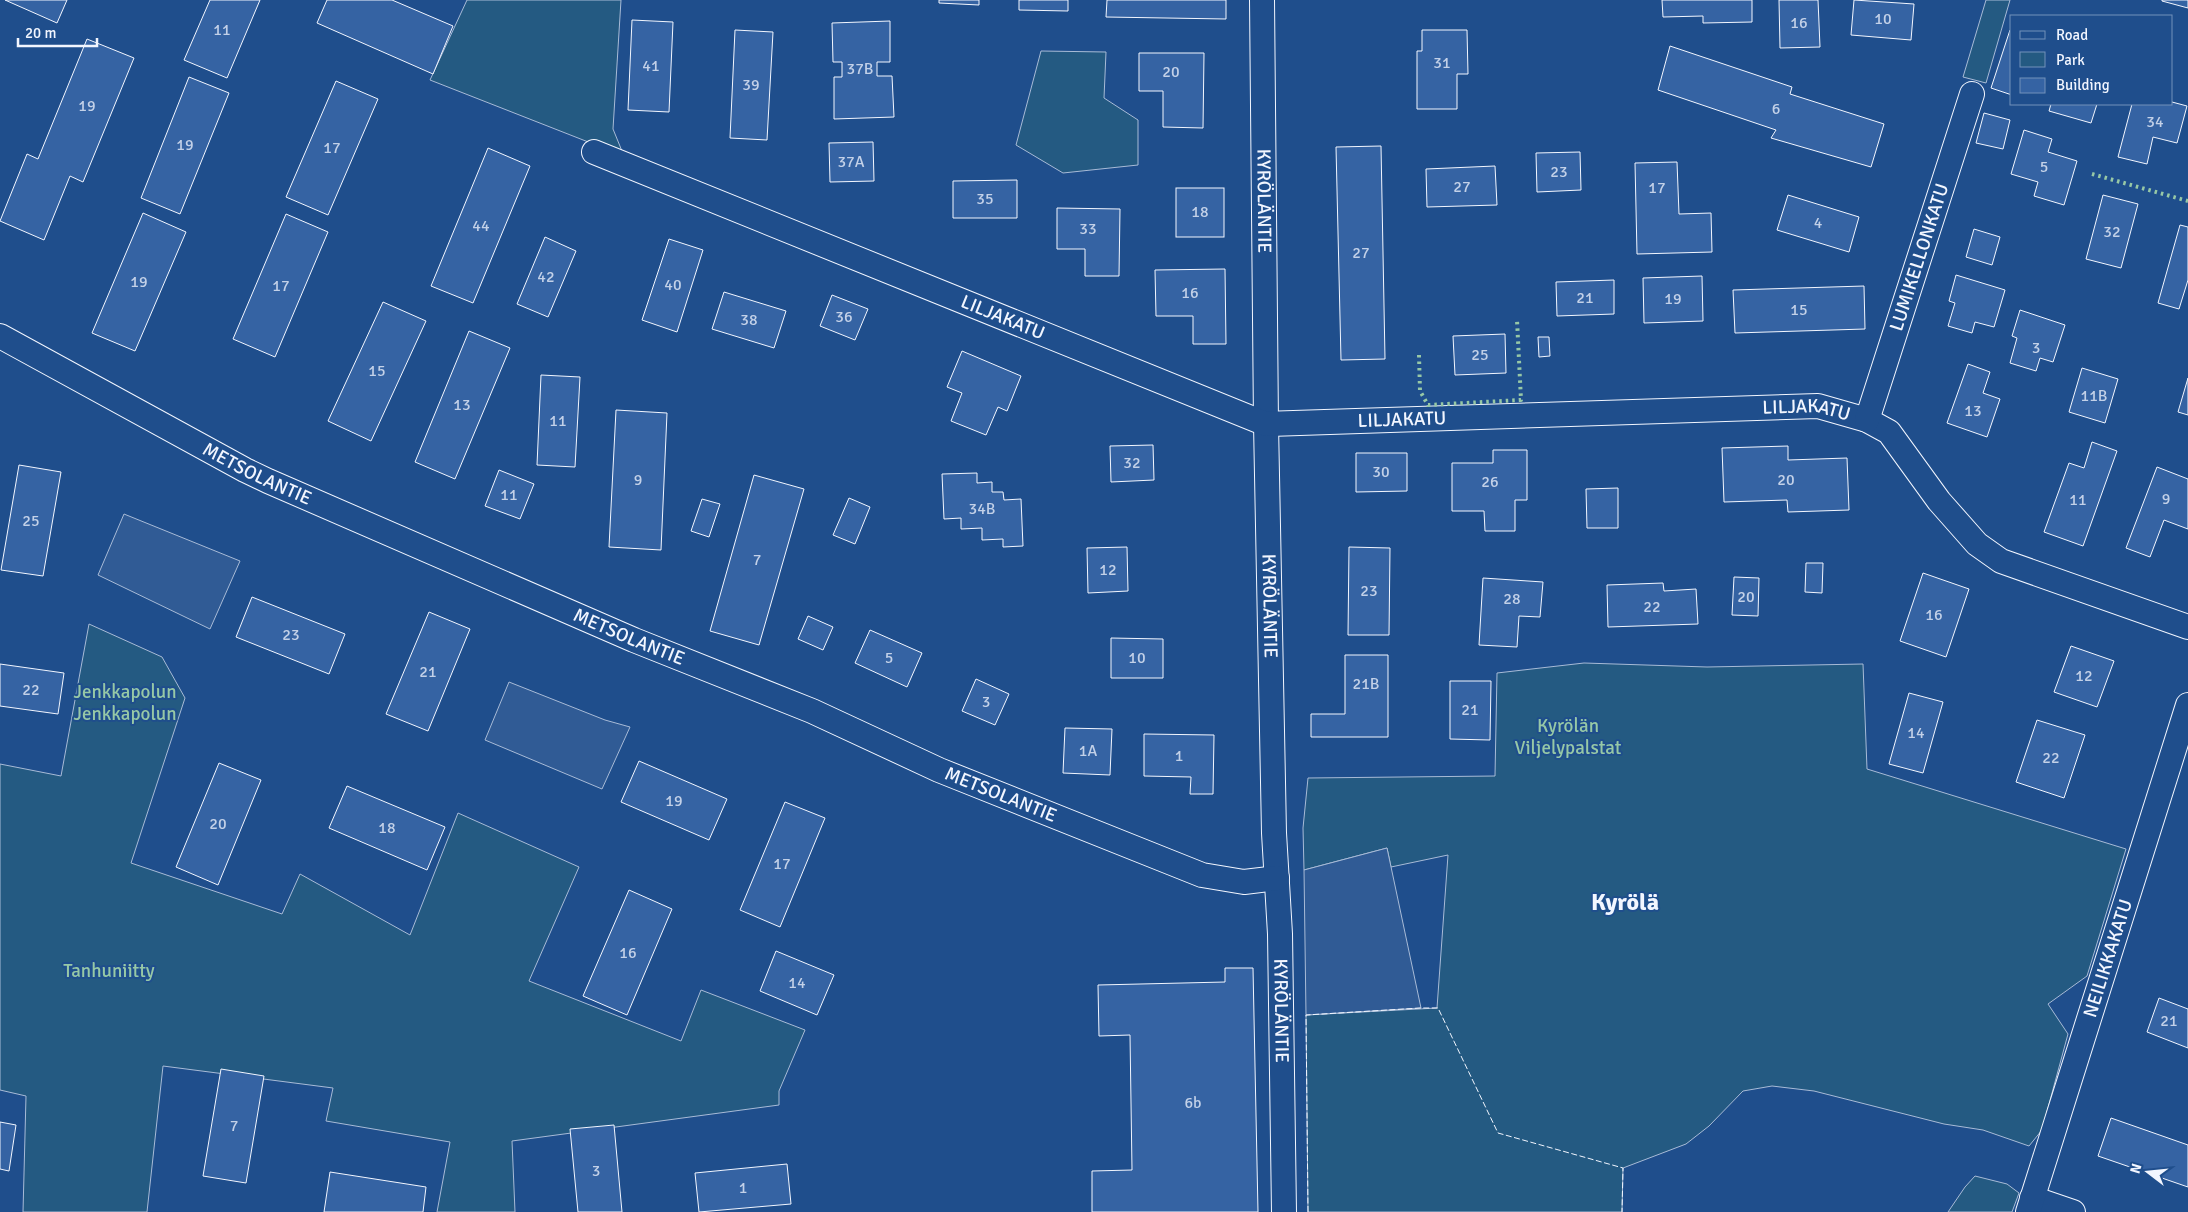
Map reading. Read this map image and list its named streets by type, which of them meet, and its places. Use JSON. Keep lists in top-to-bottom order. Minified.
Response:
{"streets":{"street":["KYRÖLÄNTIE","LUMIKELLONKATU","LILJAKATU","METSOLANTIE","NEILIKKAKATU"]},"crossings":[["KYRÖLÄNTIE","LILJAKATU"],["KYRÖLÄNTIE","METSOLANTIE"],["LUMIKELLONKATU","LILJAKATU"]],"districts":["Kyrölä"],"parks":["Jenkkapolun Jenkkapolun","Kyrölän Viljelypalstat","Tanhuniitty"],"house_numbers":["10","16","11","31","41","37B","20","39","19","6","34","19","17","37A","5","23","27","17","35","18","4","44","33","32","27","42","19","40","17","16","21","19","15","36","38","3","25","15","11B","13","13","11","32","30","9","20","26","11","9","11","34B","25","7","12","23","20","28","22","16","23","5","10","21","12","21B","22","3","21","14","1A","1","22","19","20","18","17","16","14","21","6b","7","3","1"],"legend":["Road","Park","Building"],"scale_bar":"20 m","north":"left"}
